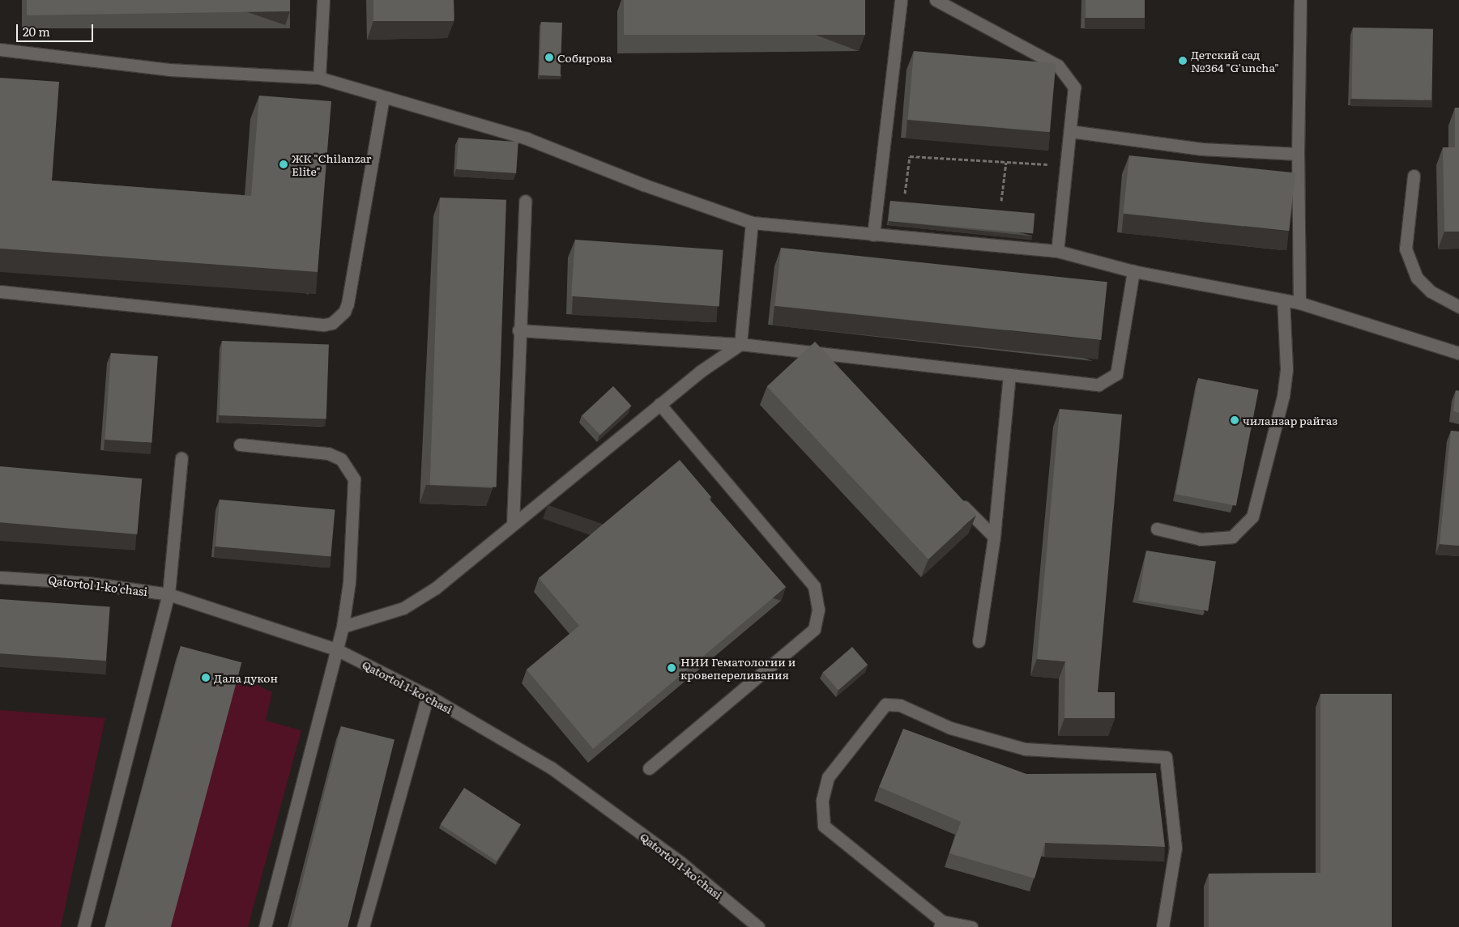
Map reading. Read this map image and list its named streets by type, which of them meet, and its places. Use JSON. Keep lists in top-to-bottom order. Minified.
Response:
{"streets":{"street":["Qatortol 1-ko'chasi"]},"places":["Собирова","Детский сад №364 \"G'uncha\"","ЖК \"Chilanzar Elite\"","чиланзар райгаз","НИИ Гематологии и кровепереливания","Дала дукон"],"scale_bar":"20 m"}
